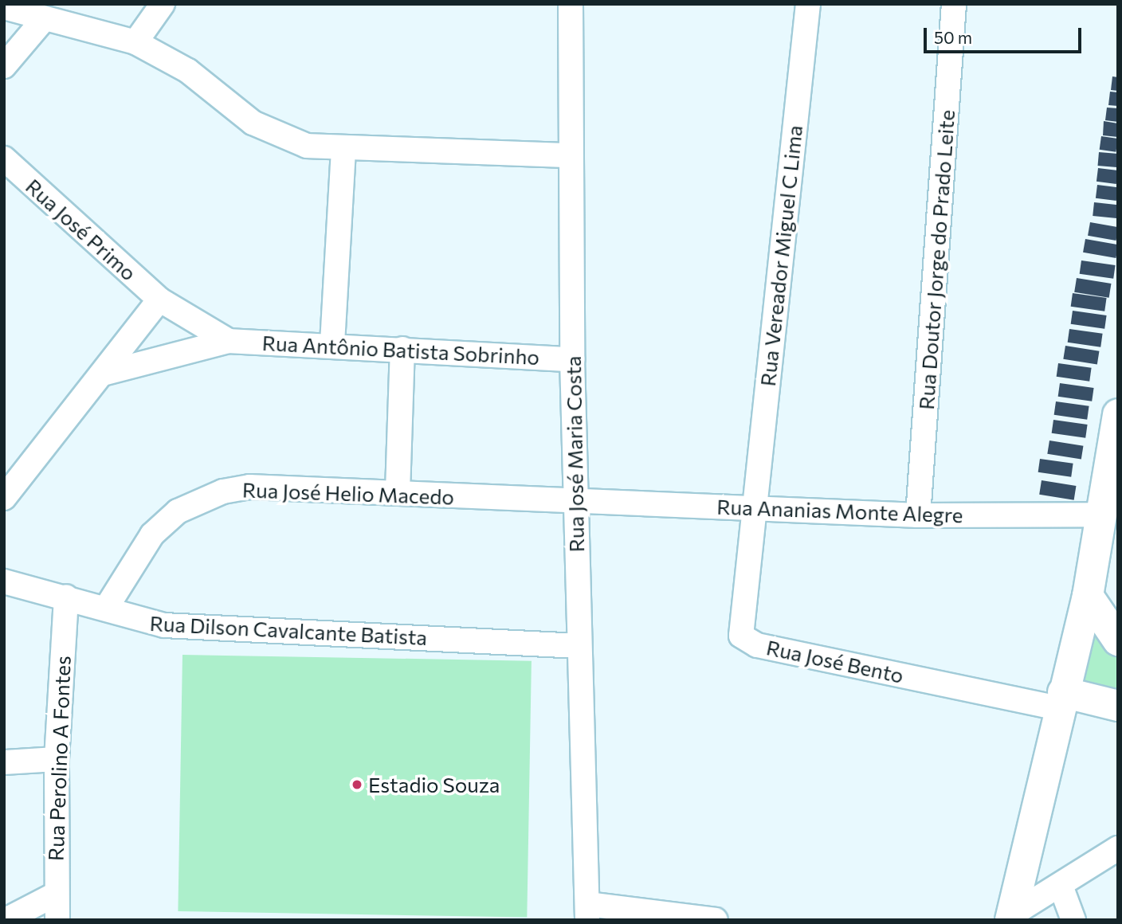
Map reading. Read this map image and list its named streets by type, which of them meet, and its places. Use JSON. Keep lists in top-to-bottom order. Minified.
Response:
{"streets":{"street":["Rua José Primo","Rua Vereador Miguel C Lima","Rua Doutor Jorge do Prado Leite","Rua Antônio Batista Sobrinho","Rua José Maria Costa","Rua José Helio Macedo","Rua Ananias Monte Alegre","Rua Dilson Cavalcante Batista","Rua José Bento","Rua Perolino A Fontes"]},"crossings":[["Rua José Primo","Rua Antônio Batista Sobrinho"],["Rua Vereador Miguel C Lima","Rua Ananias Monte Alegre"],["Rua Vereador Miguel C Lima","Rua José Bento"],["Rua Doutor Jorge do Prado Leite","Rua Ananias Monte Alegre"],["Rua Antônio Batista Sobrinho","Rua José Maria Costa"],["Rua José Maria Costa","Rua José Helio Macedo"],["Rua José Maria Costa","Rua Ananias Monte Alegre"],["Rua José Maria Costa","Rua Dilson Cavalcante Batista"],["Rua José Helio Macedo","Rua Ananias Monte Alegre"],["Rua José Helio Macedo","Rua Dilson Cavalcante Batista"],["Rua Ananias Monte Alegre","Rua José Bento"],["Rua Dilson Cavalcante Batista","Rua Perolino A Fontes"]],"places":["Estadio Souza"],"scale_bar":"50 m"}
